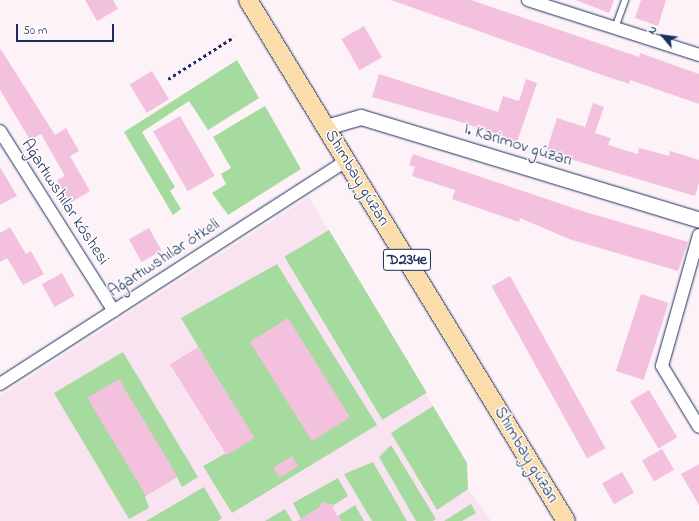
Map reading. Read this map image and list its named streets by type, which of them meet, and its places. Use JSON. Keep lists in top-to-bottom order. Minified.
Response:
{"streets":{"main road":["Shımbay gúzarı","D234e"],"street":["I. Karimov gúzarı","Aǵartıwshılar kóshesi","Aǵartıwshılar ótkeli"]},"crossings":[["I. Karimov gúzarı","Shımbay gúzarı"],["Shımbay gúzarı","Aǵartıwshılar ótkeli"],["Aǵartıwshılar kóshesi","Aǵartıwshılar ótkeli"]],"scale_bar":"50 m","north":"top left"}
